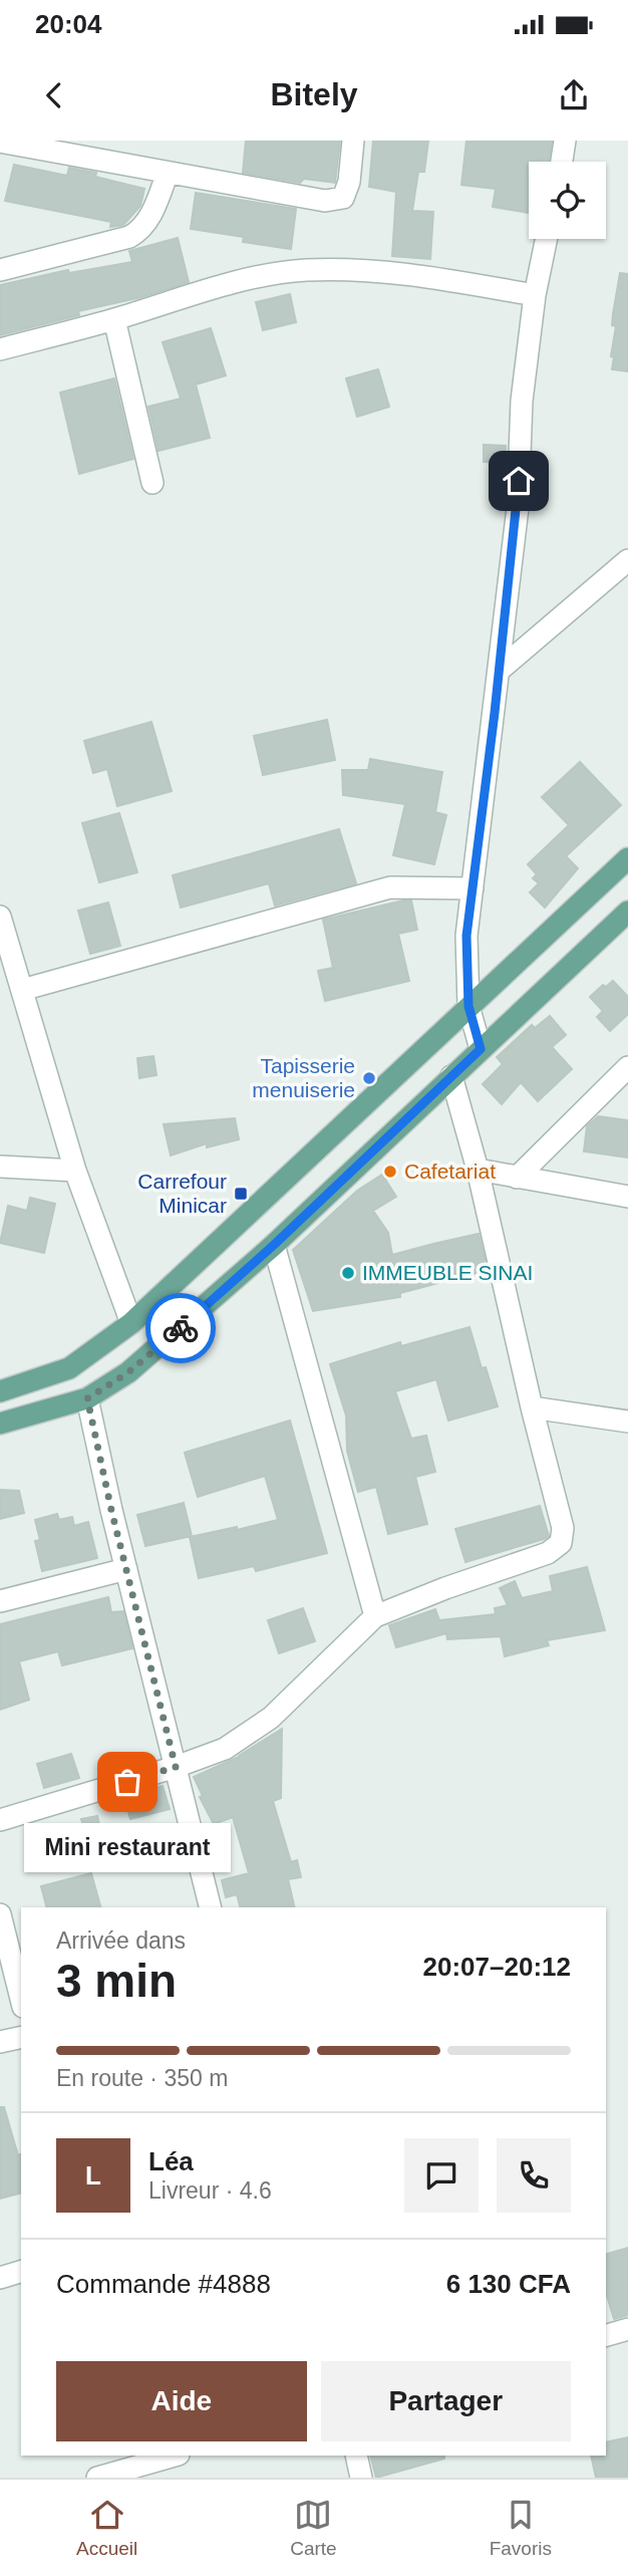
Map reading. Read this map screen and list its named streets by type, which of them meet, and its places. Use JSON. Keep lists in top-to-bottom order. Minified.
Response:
{"places":{"other":["Tapisserie menuiserie","Cafetariat","IMMEUBLE SINAI","Mini restaurant"],"transit":["Carrefour Minicar"]},"page":{"status":"20:04","header":"Bitely","bubble":"Mini restaurant","heading":["3 min","Arrivée dans","20:07–20:12"],"panel":["Léa","Livreur · 4.6","Commande #4888","6 130 CFA"],"bar":"En route · 350 m","round":"L","buttons":["Aide","Partager"],"tabs":["Accueil","Carte","Favoris"]}}
